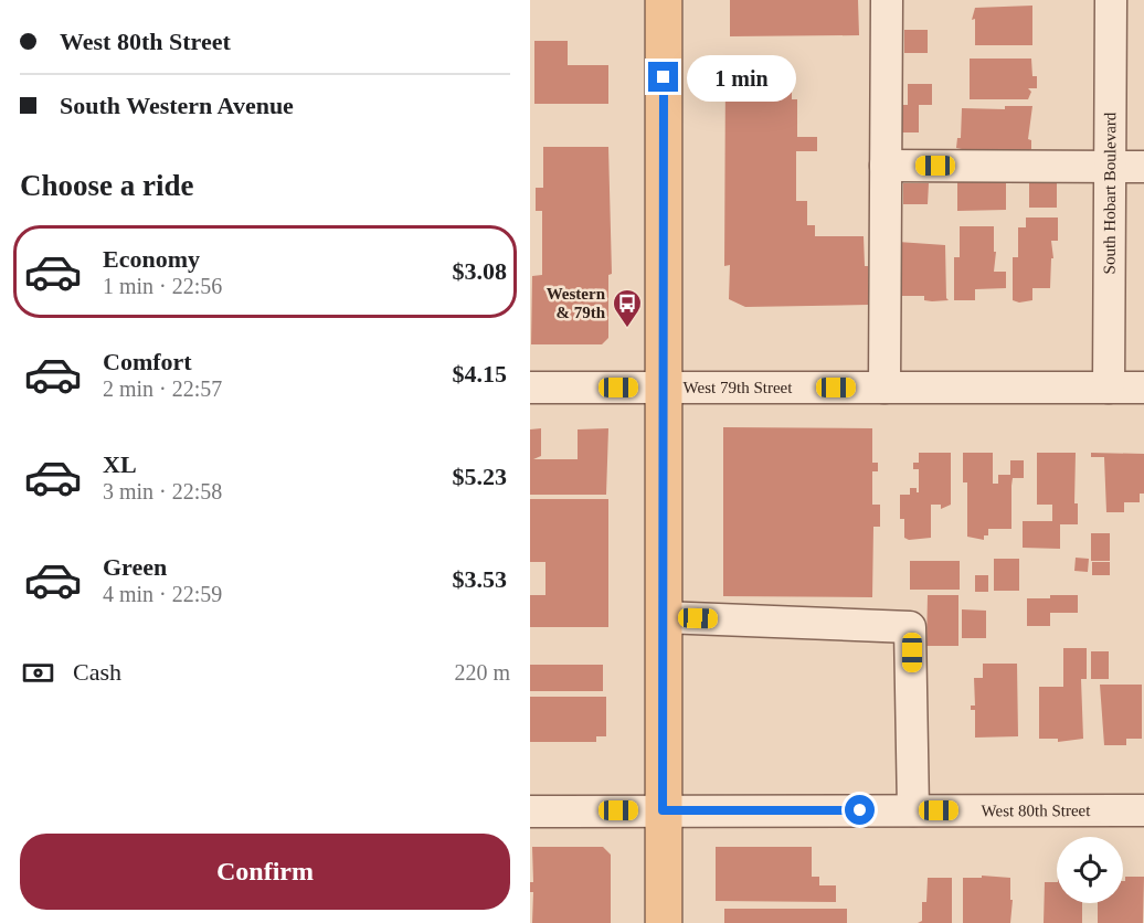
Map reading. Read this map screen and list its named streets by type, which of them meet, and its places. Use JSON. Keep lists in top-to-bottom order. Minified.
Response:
{"streets":{"street":["South Hobart Boulevard","West 79th Street","West 80th Street"]},"crossings":[["South Hobart Boulevard","West 79th Street"]],"places":{"bus stop":["Western & 79th"]},"page":{"banner":["West 80th Street","South Western Avenue"],"bubble":"1 min","heading":"Choose a ride","list":[{"name":"Economy","note":"1 min · 22:56","value":"$3.08"},{"name":"Comfort","note":"2 min · 22:57","value":"$4.15"},{"name":"XL","note":"3 min · 22:58","value":"$5.23"},{"name":"Green","note":"4 min · 22:59","value":"$3.53"}],"pay":["Cash","220 m"],"buttons":"Confirm"}}
